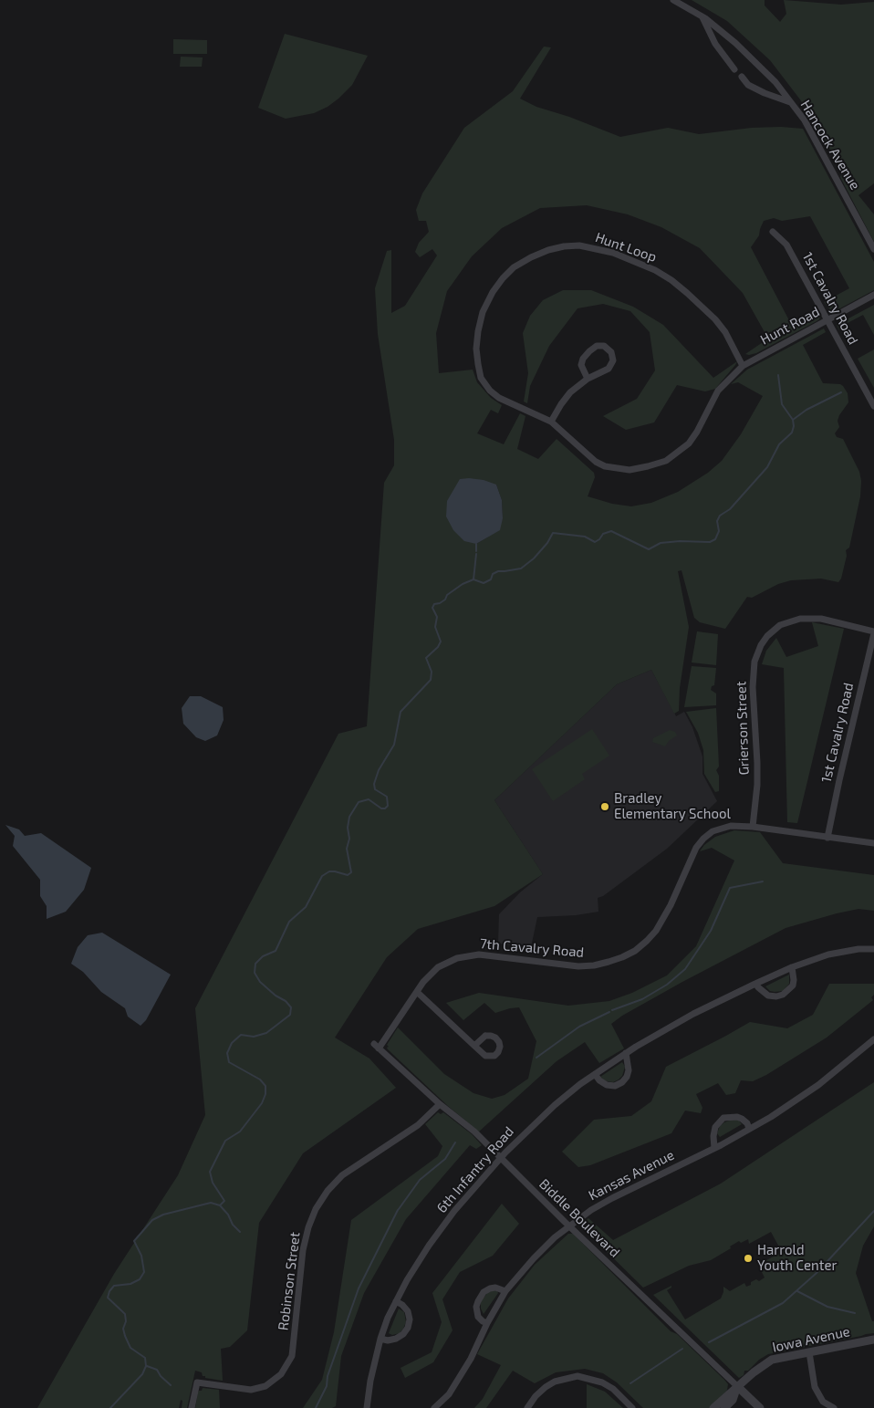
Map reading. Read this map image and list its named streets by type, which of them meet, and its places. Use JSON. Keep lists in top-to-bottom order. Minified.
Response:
{"streets":{"street":["Hancock Avenue","Hunt Loop","1st Cavalry Road","Hunt Road","Grierson Street","7th Cavalry Road","6th Infantry Road","Kansas Avenue","Biddle Boulevard","Robinson Street","Iowa Avenue"]},"crossings":[["Hunt Loop","Hunt Road"],["1st Cavalry Road","Hunt Road"],["1st Cavalry Road","Grierson Street"],["1st Cavalry Road","7th Cavalry Road"],["Grierson Street","7th Cavalry Road"],["7th Cavalry Road","Biddle Boulevard"],["6th Infantry Road","Biddle Boulevard"],["Kansas Avenue","Biddle Boulevard"],["Biddle Boulevard","Robinson Street"],["Biddle Boulevard","Iowa Avenue"]],"places":["Bradley Elementary School","Harrold Youth Center"]}
